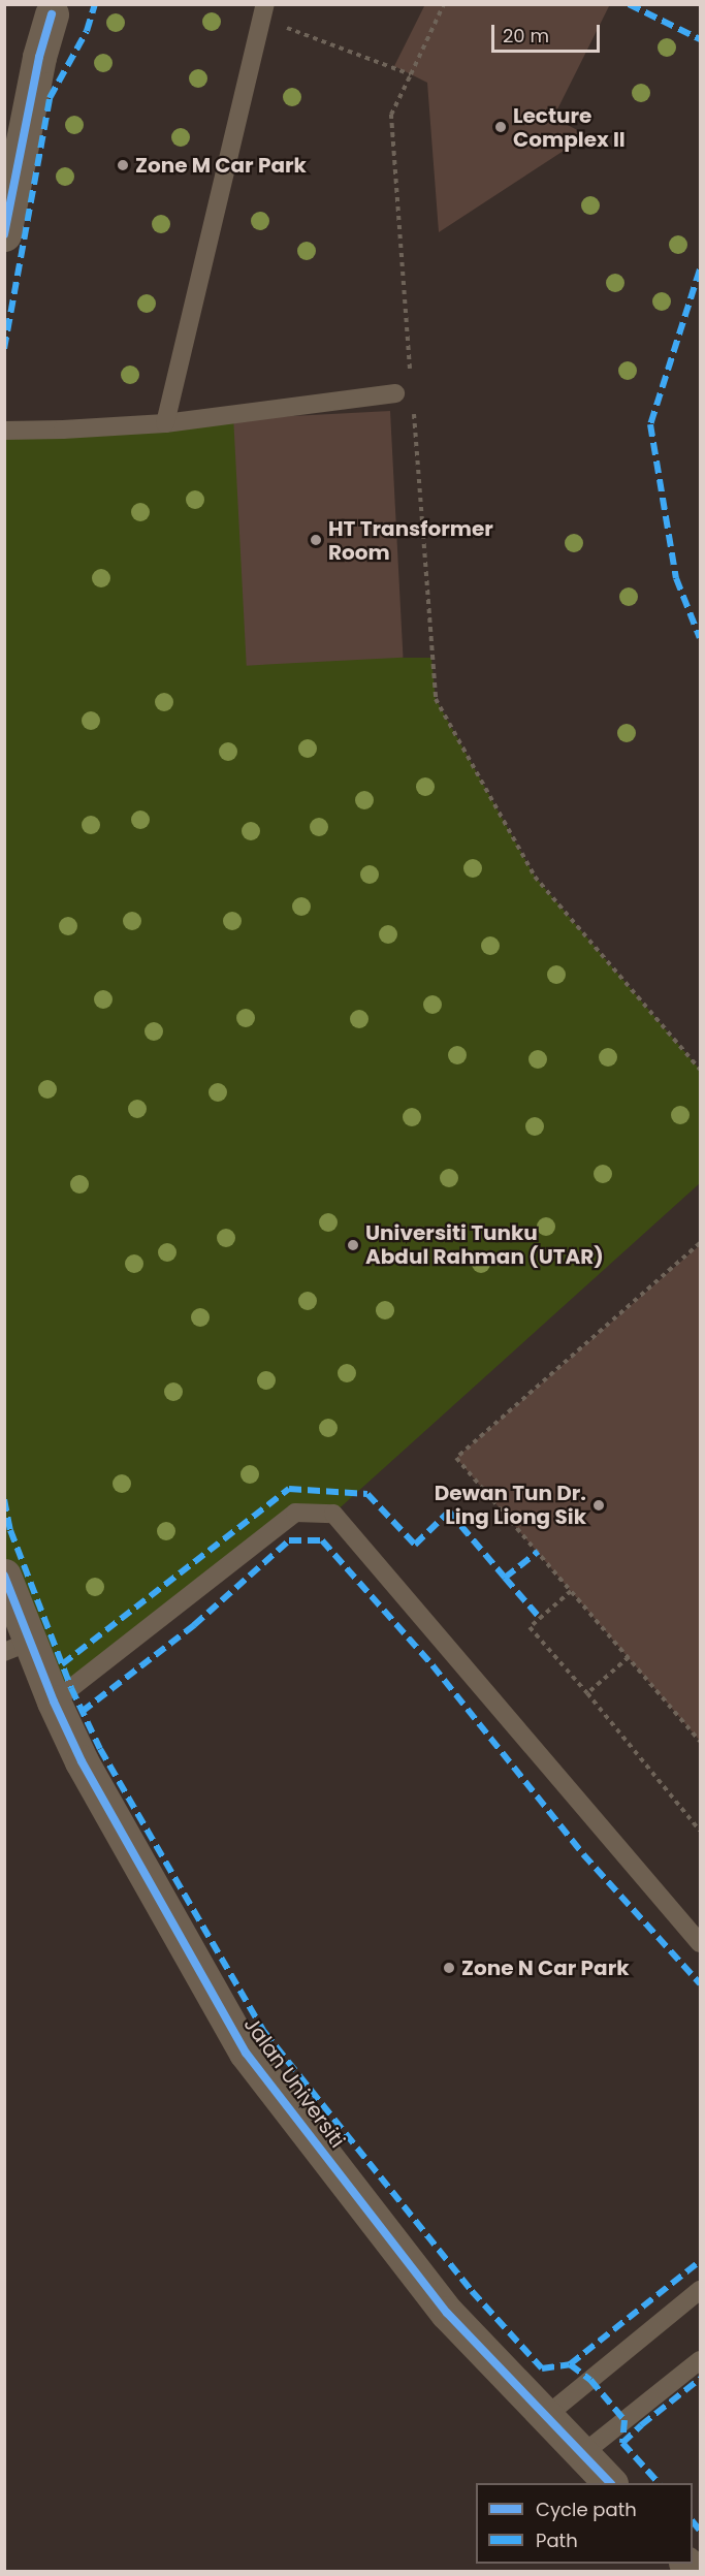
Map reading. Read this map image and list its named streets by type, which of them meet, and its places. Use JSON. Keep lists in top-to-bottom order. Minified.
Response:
{"streets":{"street":["Jalan Universiti"]},"places":["Lecture Complex II","Zone M Car Park","HT Transformer Room","Universiti Tunku Abdul Rahman (UTAR)","Dewan Tun Dr. Ling Liong Sik","Zone N Car Park"],"legend":["Cycle path","Path"],"scale_bar":"20 m"}
